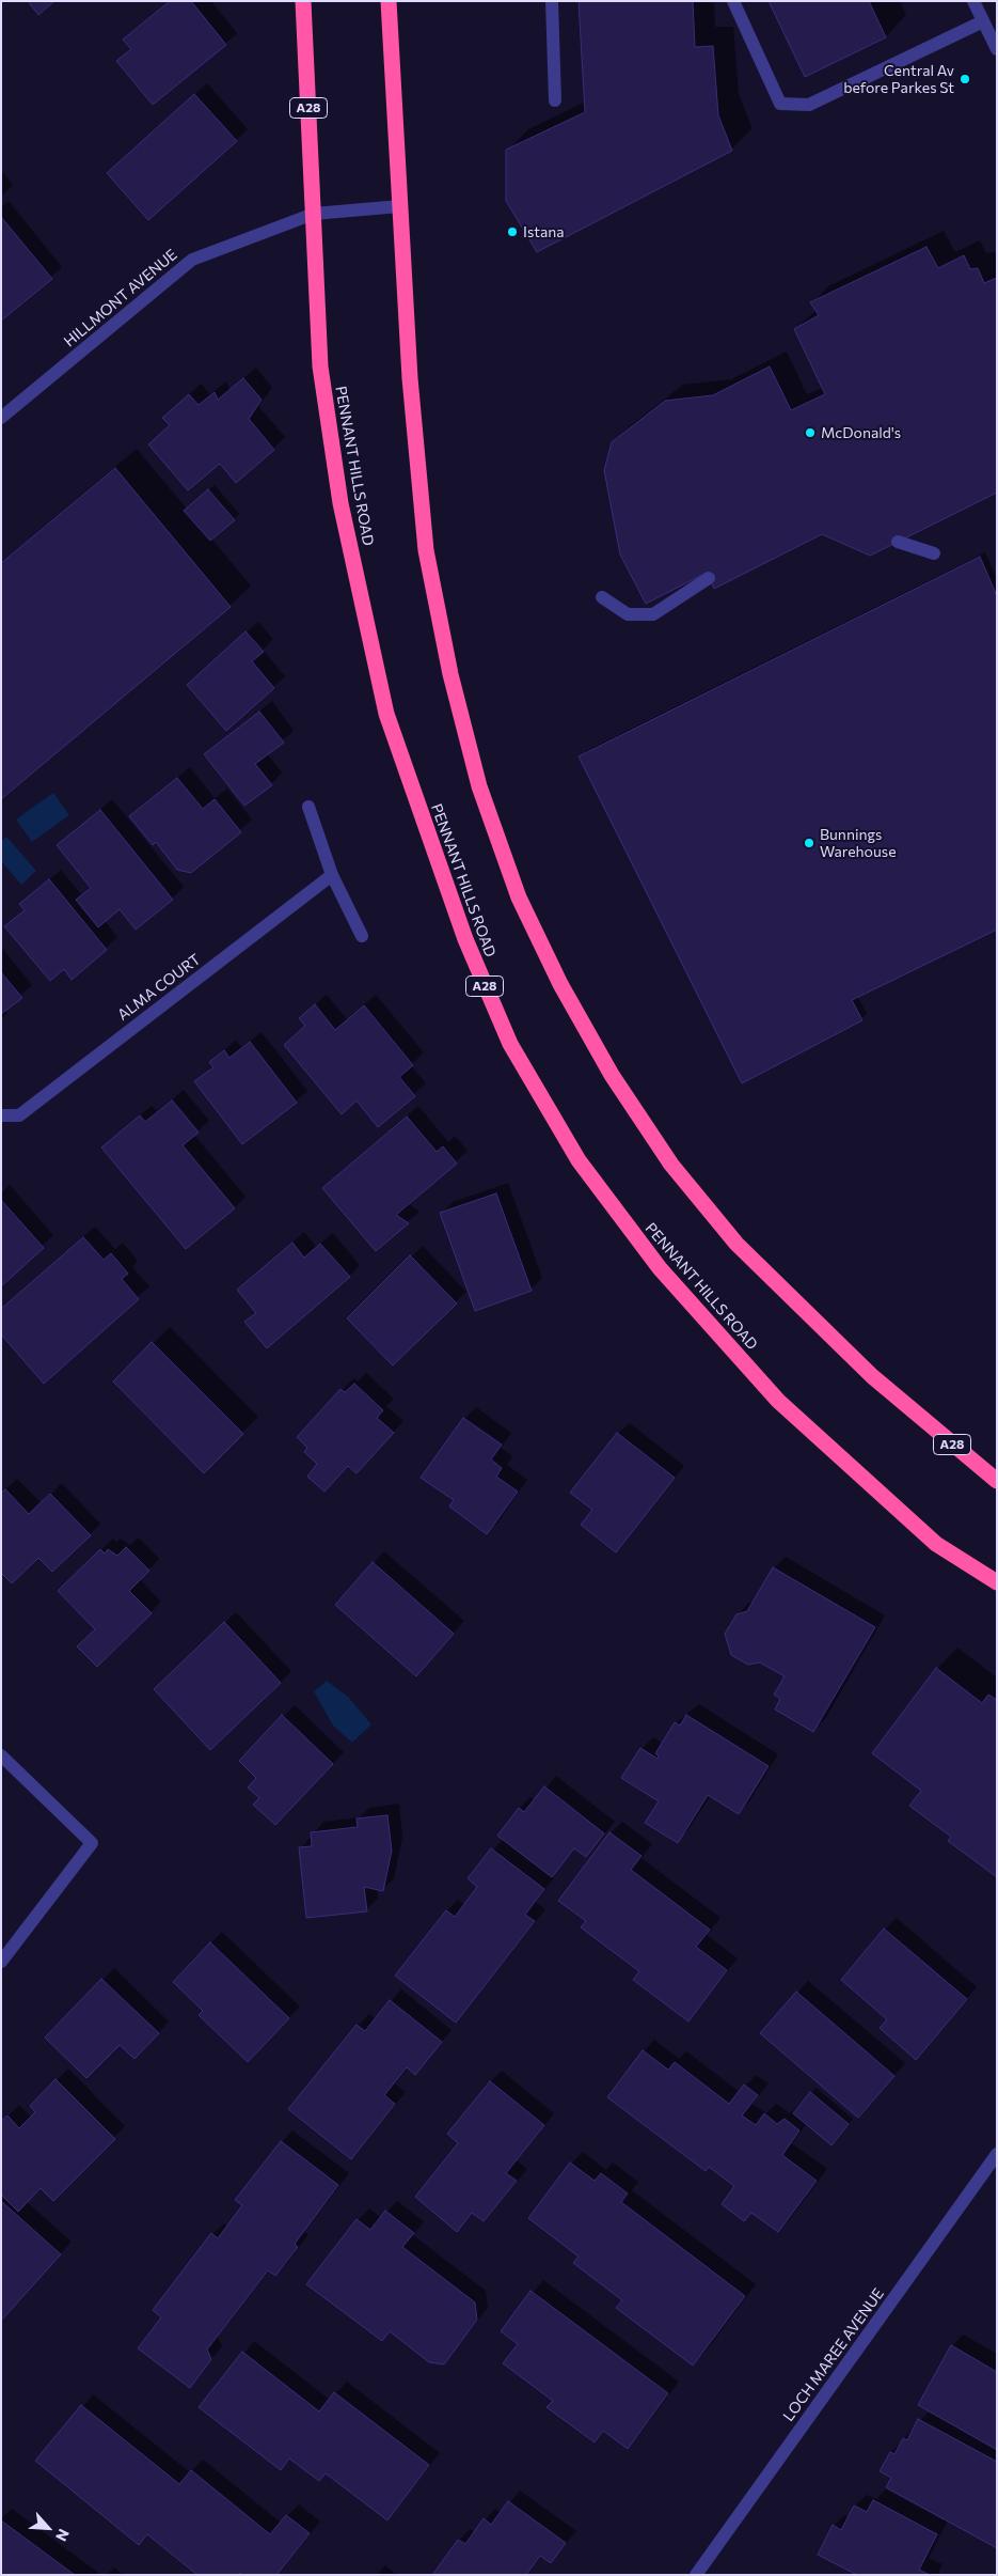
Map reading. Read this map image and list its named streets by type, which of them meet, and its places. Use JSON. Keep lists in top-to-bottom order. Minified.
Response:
{"streets":{"highway":["A28","PENNANT HILLS ROAD"],"street":["HILLMONT AVENUE","ALMA COURT","LOCH MAREE AVENUE"]},"crossings":[["A28","HILLMONT AVENUE"],["HILLMONT AVENUE","PENNANT HILLS ROAD"]],"places":["Central Av before Parkes St","Istana","McDonald's","Bunnings Warehouse"],"north":"bottom right"}
